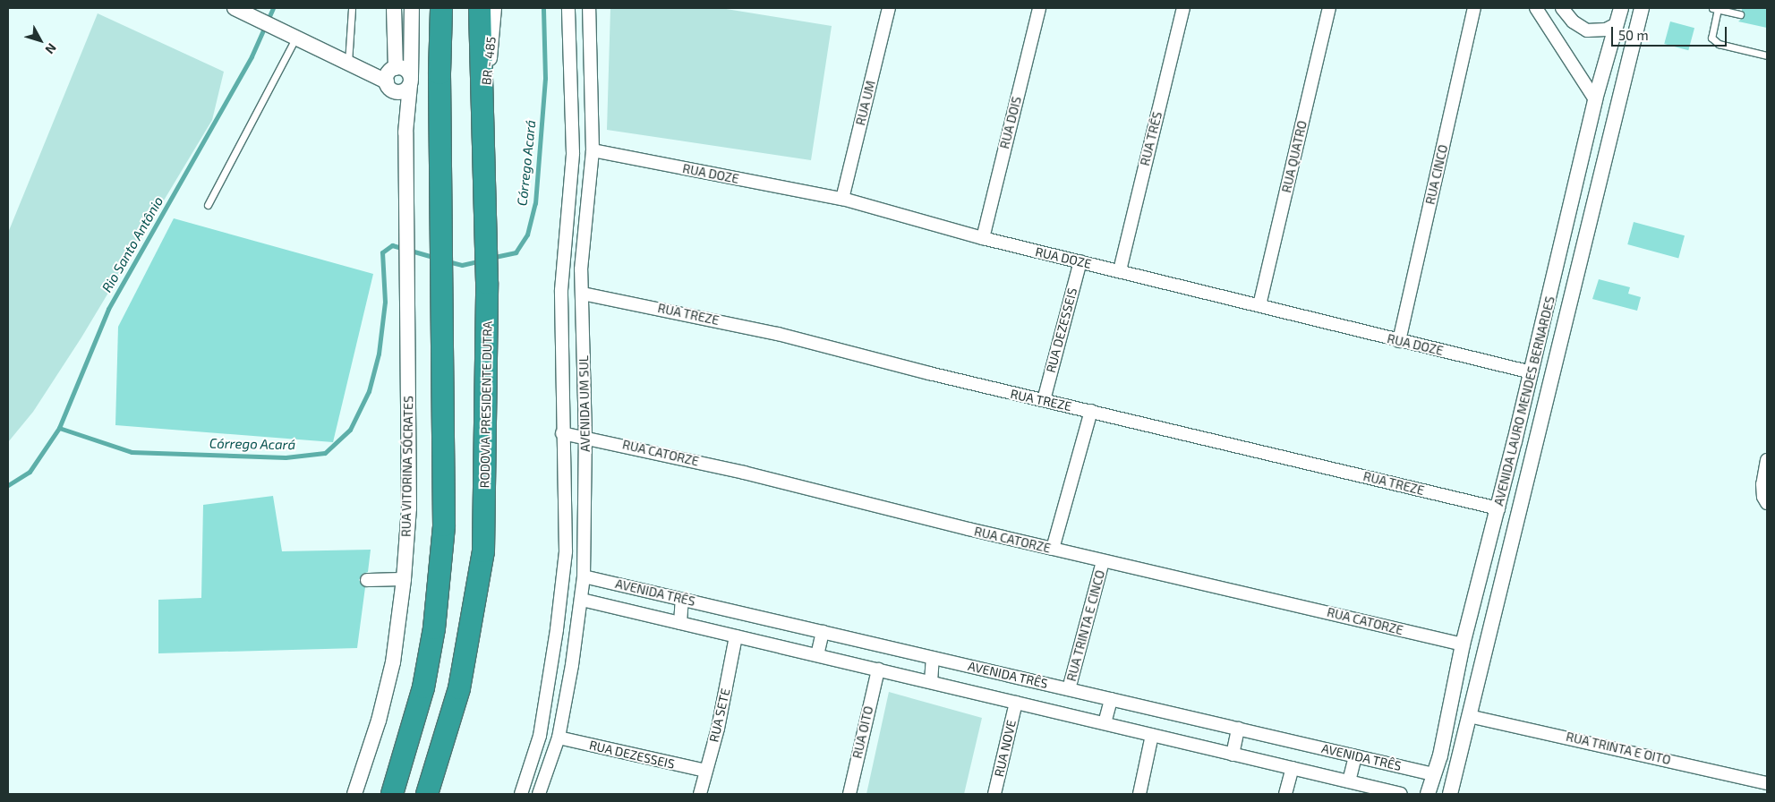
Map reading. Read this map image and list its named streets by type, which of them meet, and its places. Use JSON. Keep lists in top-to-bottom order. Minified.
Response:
{"streets":{"highway":["RODOVIA PRESIDENTE DUTRA"],"street":["BR - 485","RUA UM","RUA DOIS","RUA TRÊS","RUA QUATRO","RUA DOZE","RUA CINCO","RUA TREZE","RUA DEZESSEIS","AVENIDA LAURO MENDES BERNARDES","AVENIDA UM SUL","RUA CATORZE","RUA VITORINA SÓCRATES","AVENIDA TRÊS","RUA TRINTA E CINCO","RUA SETE","RUA OITO","RUA NOVE","RUA TRINTA E OITO"]},"crossings":[["BR - 485","RODOVIA PRESIDENTE DUTRA"],["RUA UM","RUA DOZE"],["RUA DOIS","RUA DOZE"],["RUA TRÊS","RUA DOZE"],["RUA QUATRO","RUA DOZE"],["RUA DOZE","RUA CINCO"],["RUA DOZE","RUA DEZESSEIS"],["RUA DOZE","AVENIDA LAURO MENDES BERNARDES"],["RUA DOZE","AVENIDA UM SUL"],["RUA TREZE","RUA DEZESSEIS"],["RUA TREZE","AVENIDA LAURO MENDES BERNARDES"],["RUA TREZE","AVENIDA UM SUL"],["RUA DEZESSEIS","AVENIDA UM SUL"],["RUA DEZESSEIS","RUA SETE"],["AVENIDA LAURO MENDES BERNARDES","RUA CATORZE"],["AVENIDA LAURO MENDES BERNARDES","AVENIDA TRÊS"],["AVENIDA LAURO MENDES BERNARDES","RUA TRINTA E OITO"],["AVENIDA UM SUL","RUA CATORZE"],["AVENIDA UM SUL","AVENIDA TRÊS"],["RUA CATORZE","RUA TRINTA E CINCO"],["AVENIDA TRÊS","RUA TRINTA E CINCO"],["AVENIDA TRÊS","RUA SETE"],["AVENIDA TRÊS","RUA OITO"],["AVENIDA TRÊS","RUA NOVE"]],"water":["Córrego Acará","Rio Santo Antônio"],"scale_bar":"50 m","north":"bottom right"}
